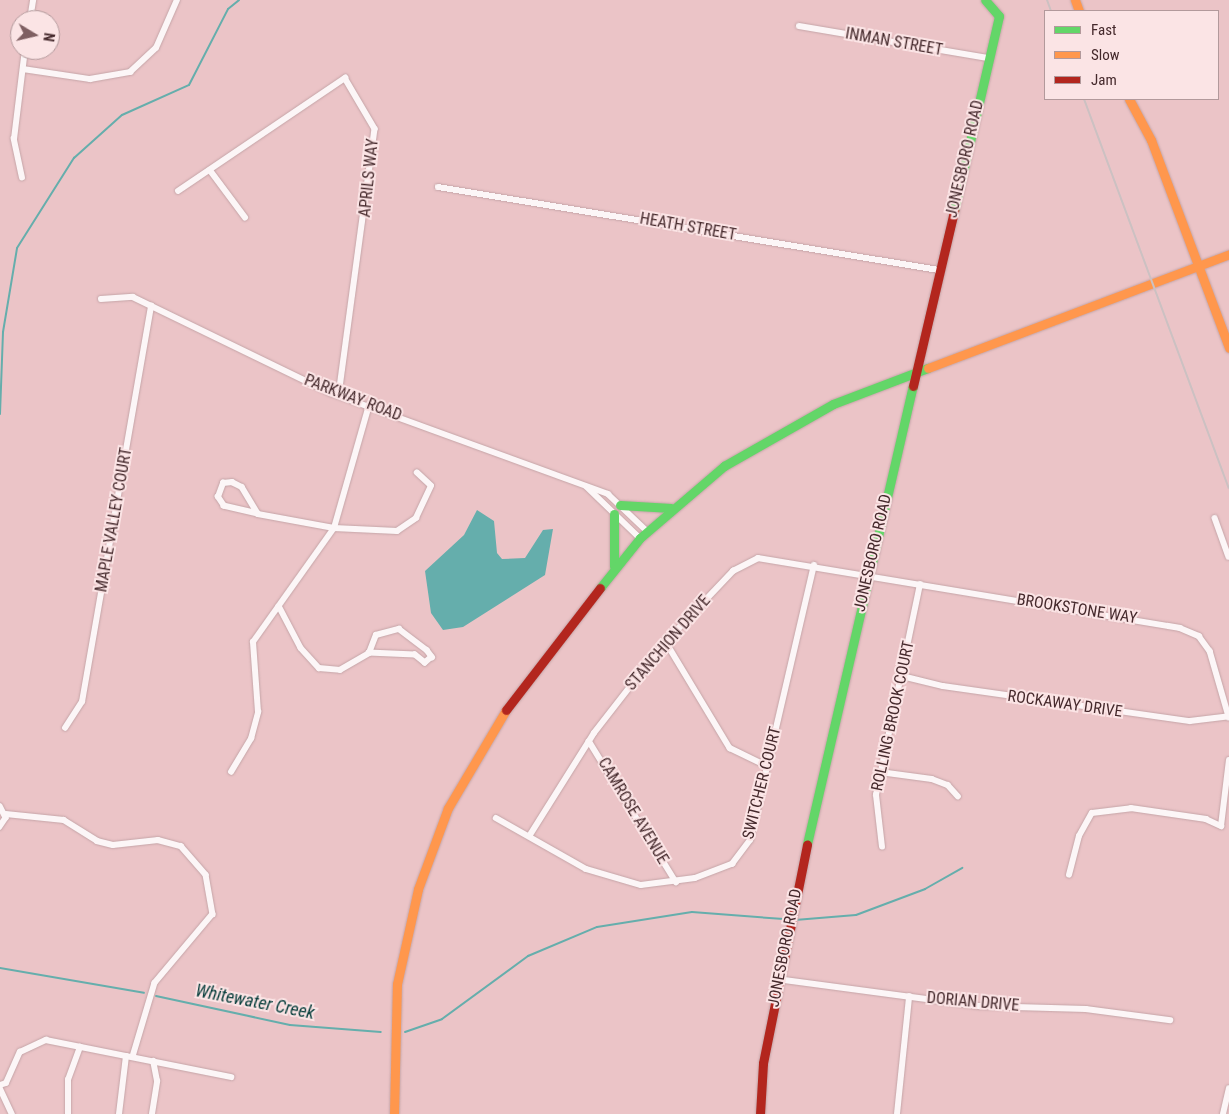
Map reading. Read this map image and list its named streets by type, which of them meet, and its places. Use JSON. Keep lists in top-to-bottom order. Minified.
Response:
{"streets":{"main road":["JONESBORO ROAD"],"street":["INMAN STREET","APRILS WAY","HEATH STREET","PARKWAY ROAD","MAPLE VALLEY COURT","BROOKSTONE WAY","STANCHION DRIVE","ROCKAWAY DRIVE","ROLLING BROOK COURT","SWITCHER COURT","CAMROSE AVENUE","DORIAN DRIVE"]},"crossings":[["INMAN STREET","JONESBORO ROAD"],["JONESBORO ROAD","HEATH STREET"],["JONESBORO ROAD","BROOKSTONE WAY"],["JONESBORO ROAD","STANCHION DRIVE"],["JONESBORO ROAD","DORIAN DRIVE"],["APRILS WAY","PARKWAY ROAD"],["PARKWAY ROAD","MAPLE VALLEY COURT"],["BROOKSTONE WAY","STANCHION DRIVE"],["BROOKSTONE WAY","ROCKAWAY DRIVE"],["BROOKSTONE WAY","ROLLING BROOK COURT"],["STANCHION DRIVE","SWITCHER COURT"],["STANCHION DRIVE","CAMROSE AVENUE"],["ROCKAWAY DRIVE","ROLLING BROOK COURT"],["SWITCHER COURT","CAMROSE AVENUE"]],"water":["Whitewater Creek"],"legend":["Fast","Slow","Jam"],"north":"right"}
